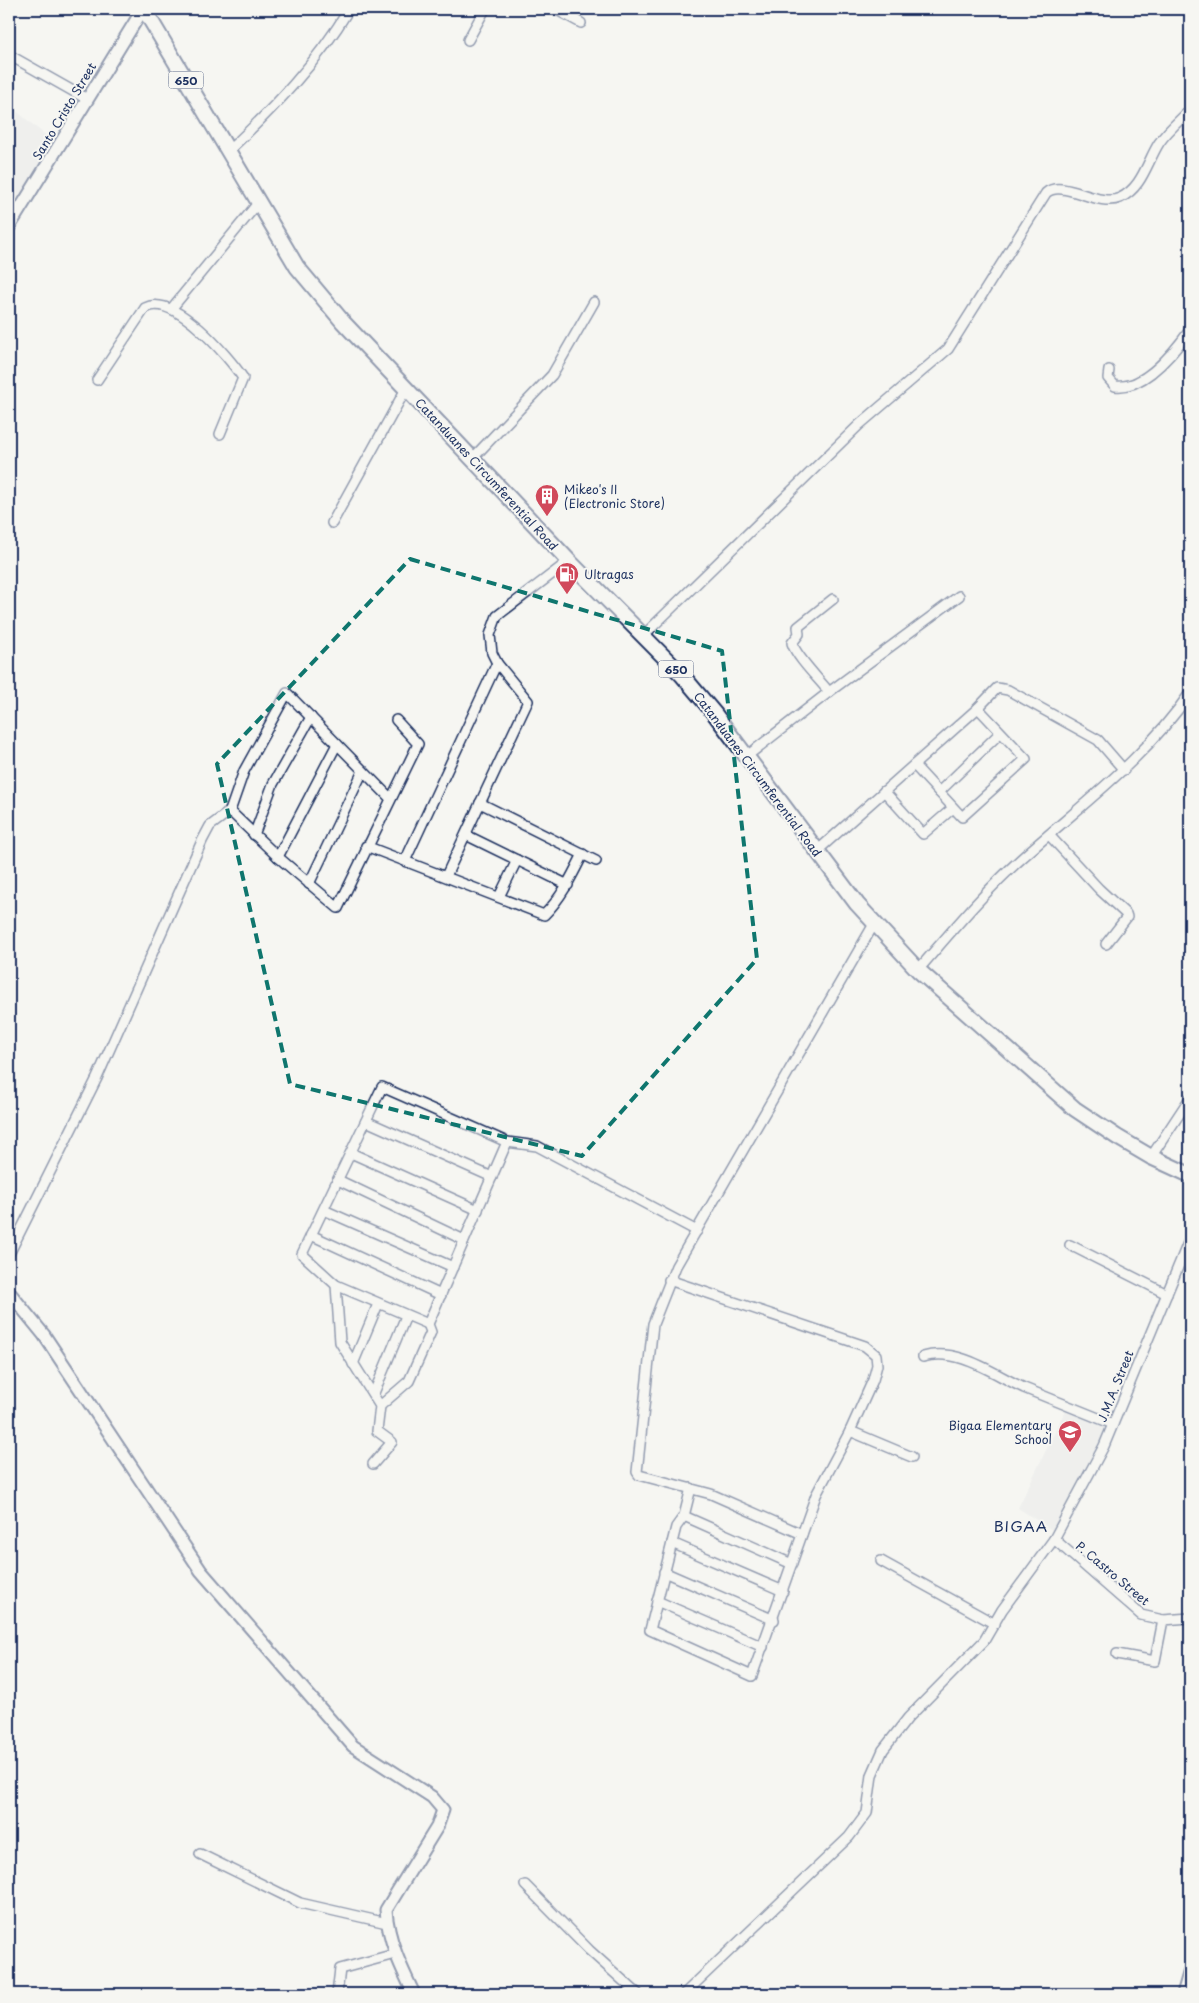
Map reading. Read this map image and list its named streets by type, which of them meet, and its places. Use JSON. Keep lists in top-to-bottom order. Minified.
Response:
{"streets":{"main road":["650","Catanduanes Circumferential Road"],"street":["Santo Cristo Street","J.M.A. Street","P. Castro Street"]},"crossings":[["Santo Cristo Street","Catanduanes Circumferential Road"],["J.M.A. Street","P. Castro Street"]],"districts":["BIGAA"],"places":{"building":["Mikeo's II (Electronic Store)"],"fuel station":["Ultragas"],"school or university":["Bigaa Elementary School"]}}
